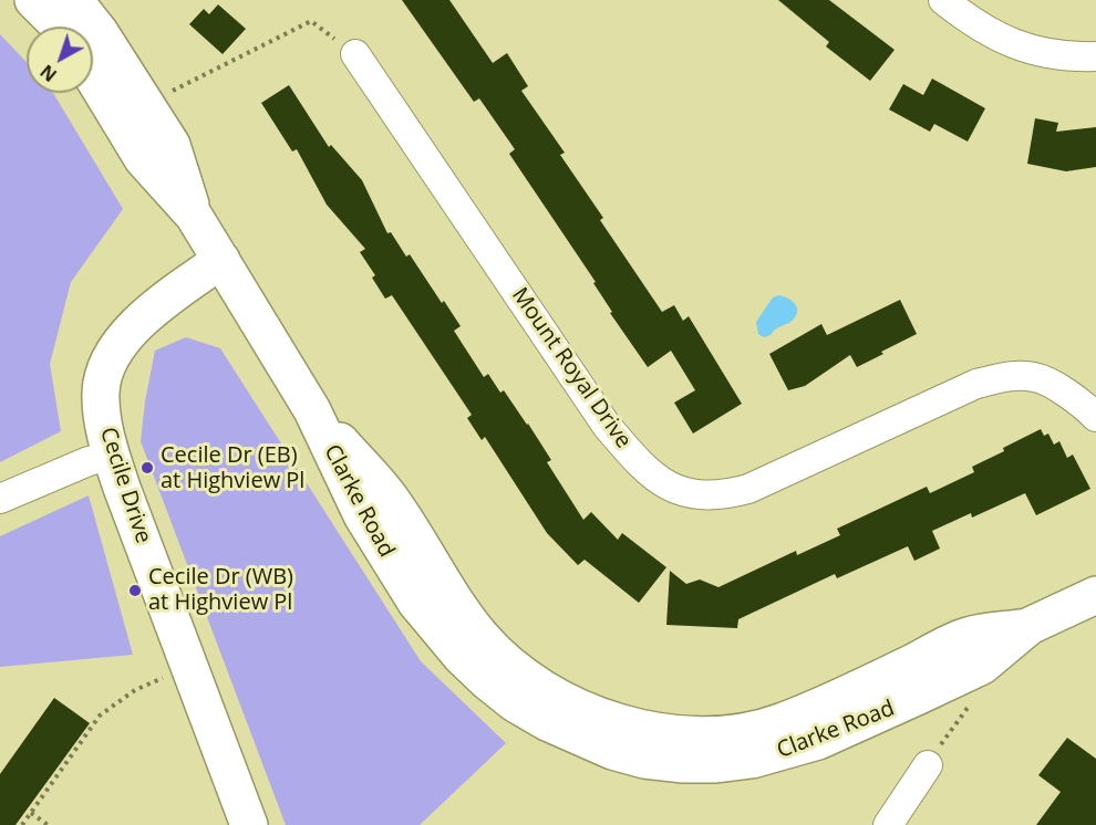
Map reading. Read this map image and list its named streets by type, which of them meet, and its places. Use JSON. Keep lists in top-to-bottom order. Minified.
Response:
{"streets":{"main road":["Cecile Drive","Clarke Road"],"street":["Mount Royal Drive"]},"crossings":[["Cecile Drive","Clarke Road"]],"places":["Cecile Dr (EB) at Highview Pl","Cecile Dr (WB) at Highview Pl"],"north":"bottom left"}
